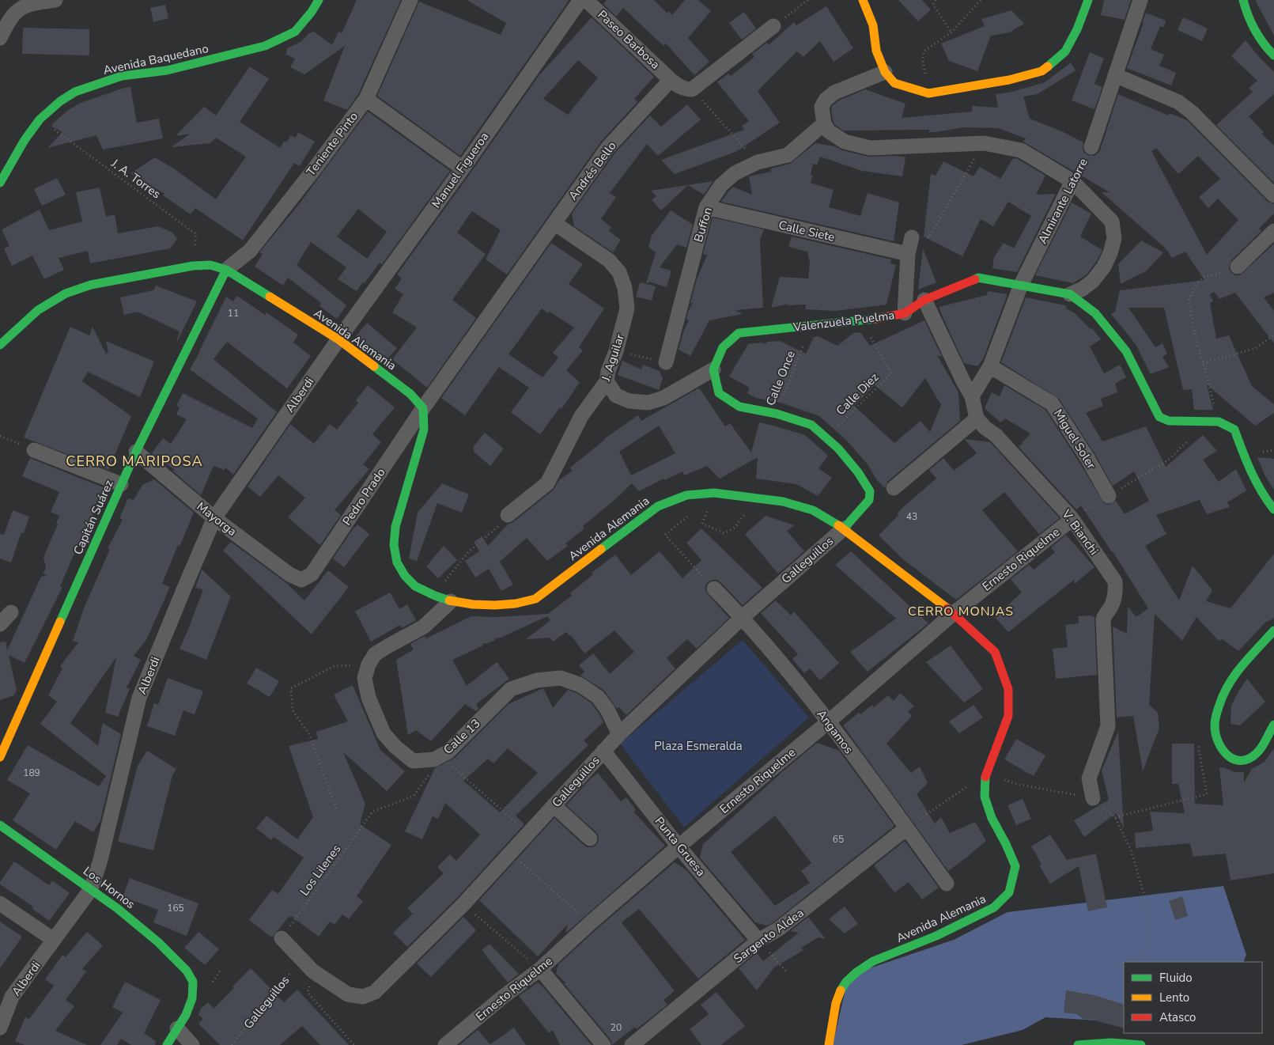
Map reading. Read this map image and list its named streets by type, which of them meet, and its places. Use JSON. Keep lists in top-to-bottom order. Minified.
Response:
{"streets":{"street":["Paseo Barbosa","Avenida Baquedano","Teniente Pinto","Manuel Figueroa","Andrés Bello","Almirante Latorre","Buffon","Calle Siete","Valenzuela Puelma","Avenida Alemania","J. Aguilar","Alberdi","Miguel Soler","Pedro Prado","Capitán Suárez","Mayorga","V. Bianchi","Ernesto Riquelme","Galleguillos","Angamos","Calle 13","Punta Gruesa","Los Hornos","Sargento Aldea"],"path":["J. A. Torres","Calle Once","Calle Diez","Los Lilenes"]},"crossings":[["Paseo Barbosa","Andrés Bello"],["Avenida Baquedano","J. A. Torres"],["Teniente Pinto","Avenida Alemania"],["Teniente Pinto","Capitán Suárez"],["Manuel Figueroa","Avenida Alemania"],["Manuel Figueroa","Alberdi"],["Andrés Bello","Avenida Alemania"],["Andrés Bello","J. Aguilar"],["Andrés Bello","Pedro Prado"],["J. A. Torres","Avenida Alemania"],["Almirante Latorre","Valenzuela Puelma"],["Almirante Latorre","Miguel Soler"],["Buffon","Calle Siete"],["Valenzuela Puelma","Calle Once"],["Valenzuela Puelma","Calle Diez"],["Avenida Alemania","Alberdi"],["Avenida Alemania","Pedro Prado"],["Avenida Alemania","Capitán Suárez"],["Avenida Alemania","Ernesto Riquelme"],["Avenida Alemania","Galleguillos"],["Alberdi","Mayorga"],["Alberdi","Los Hornos"],["Pedro Prado","Mayorga"],["Capitán Suárez","Mayorga"],["V. Bianchi","Ernesto Riquelme"],["Ernesto Riquelme","Angamos"],["Ernesto Riquelme","Punta Gruesa"],["Galleguillos","Angamos"],["Galleguillos","Calle 13"],["Galleguillos","Punta Gruesa"],["Galleguillos","Los Lilenes"],["Angamos","Sargento Aldea"],["Calle 13","Los Lilenes"],["Punta Gruesa","Sargento Aldea"]],"districts":["CERRO MARIPOSA","CERRO MONJAS"],"parks":["Plaza Esmeralda"],"house_numbers":["11","43","189","65","165","20"],"legend":["Fluido","Lento","Atasco"]}
